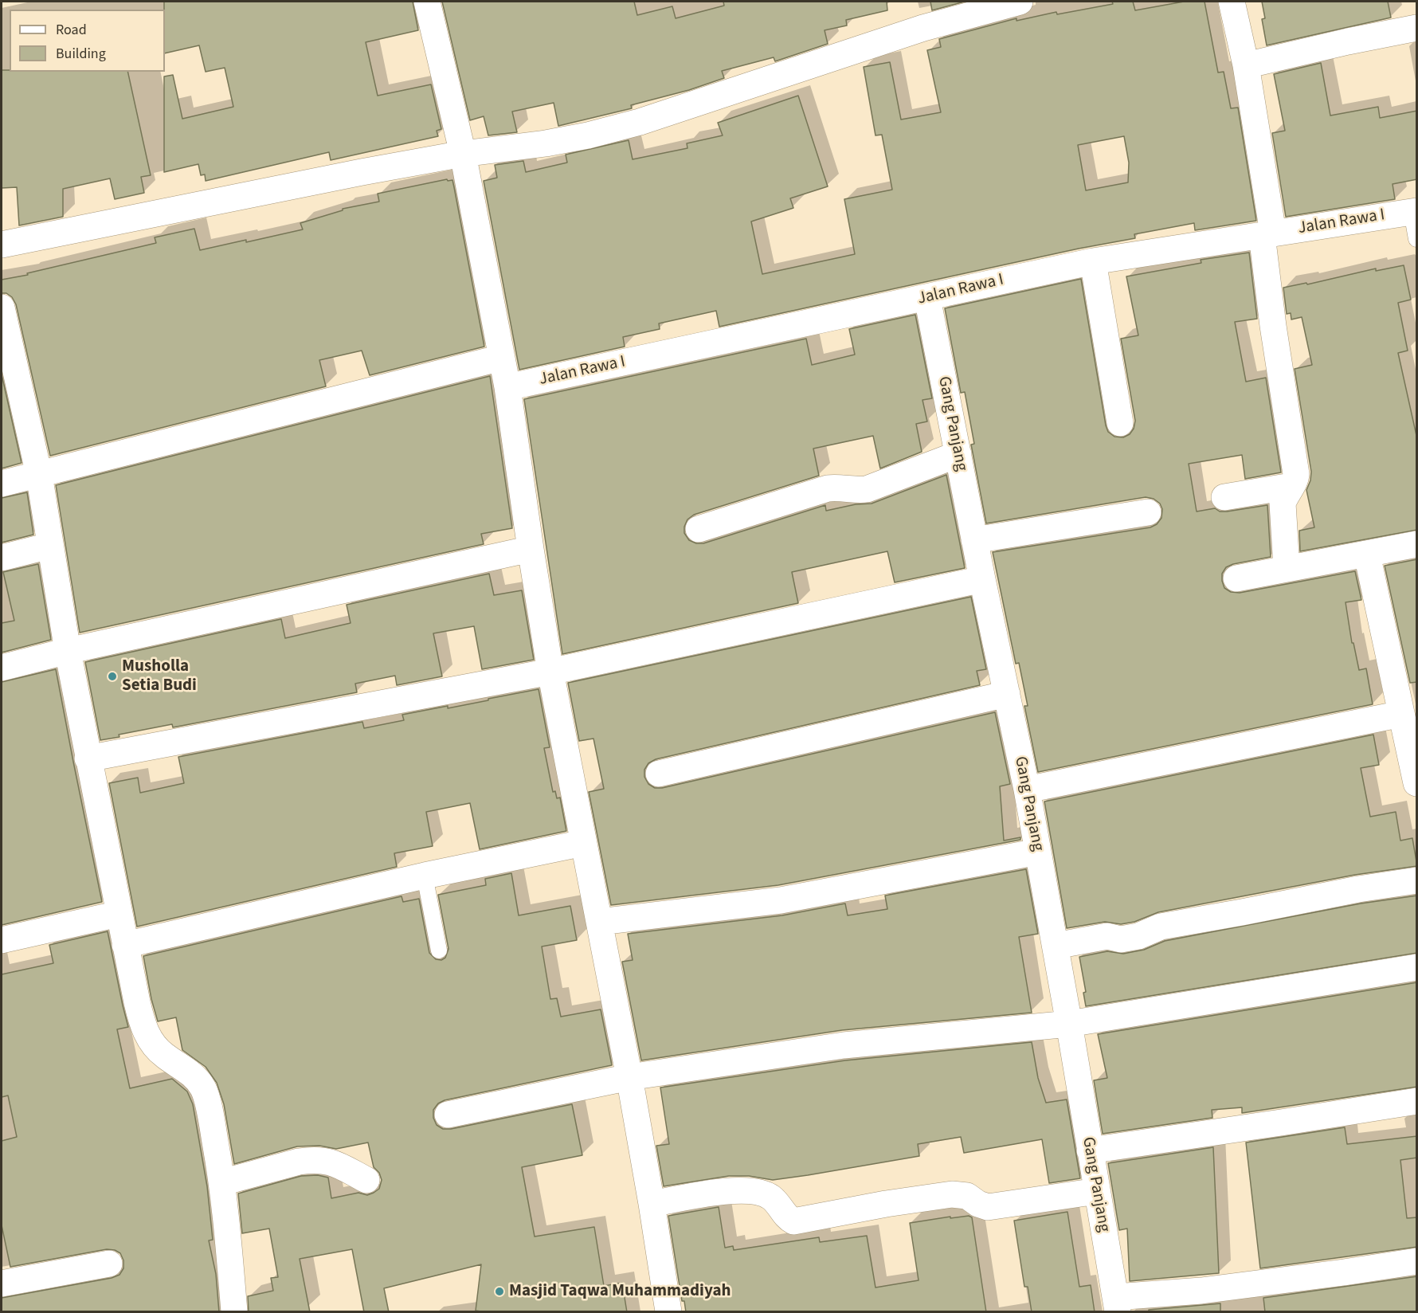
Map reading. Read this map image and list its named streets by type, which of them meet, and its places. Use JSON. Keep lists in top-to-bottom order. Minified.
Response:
{"streets":{"street":["Jalan Rawa I","Gang Panjang"]},"crossings":[["Jalan Rawa I","Gang Panjang"]],"places":["Musholla Setia Budi","Masjid Taqwa Muhammadiyah"],"legend":["Road","Building"]}
